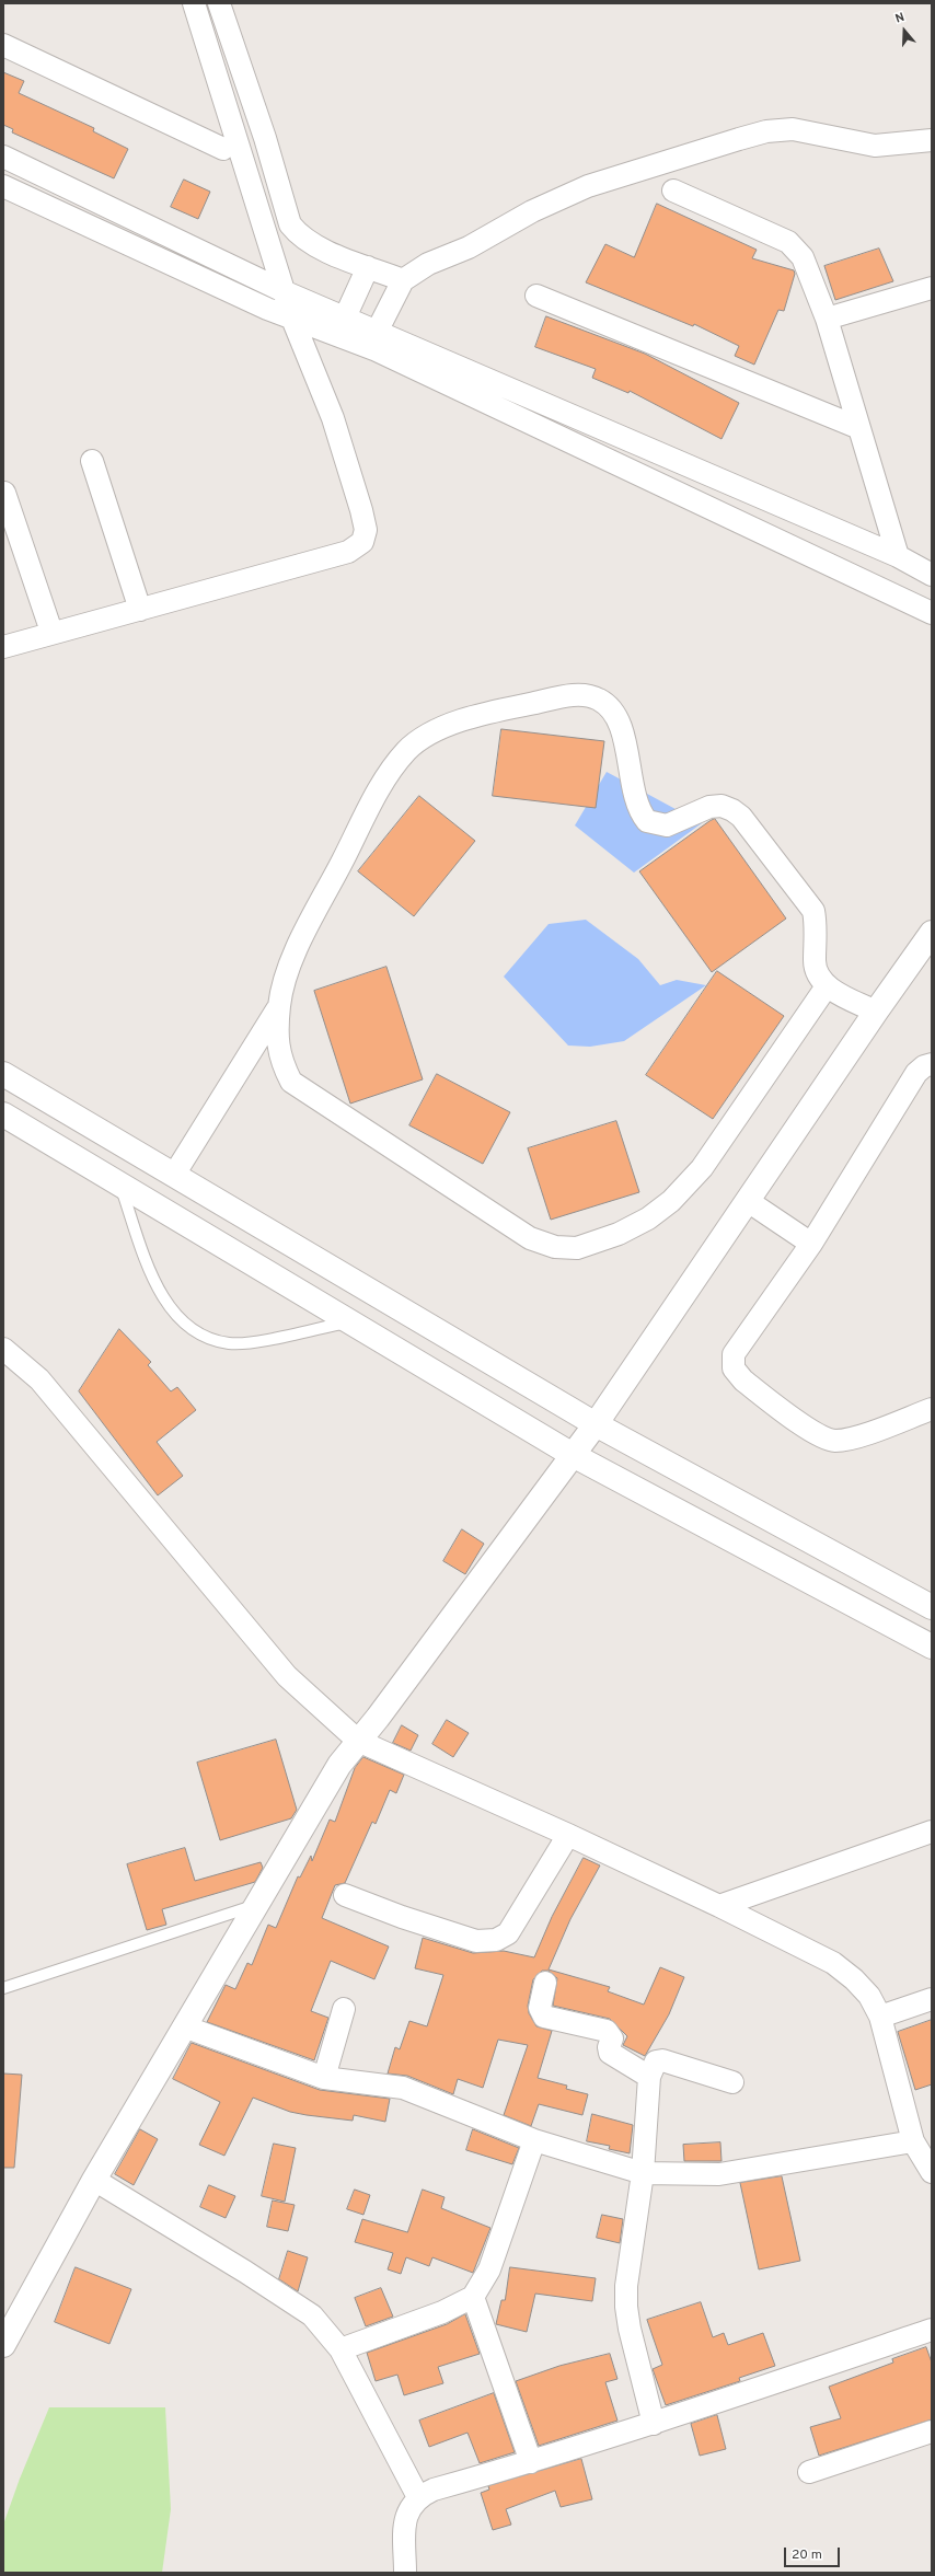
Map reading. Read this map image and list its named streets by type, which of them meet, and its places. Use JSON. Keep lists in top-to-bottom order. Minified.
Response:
{"scale_bar":"20 m","north":"top"}
